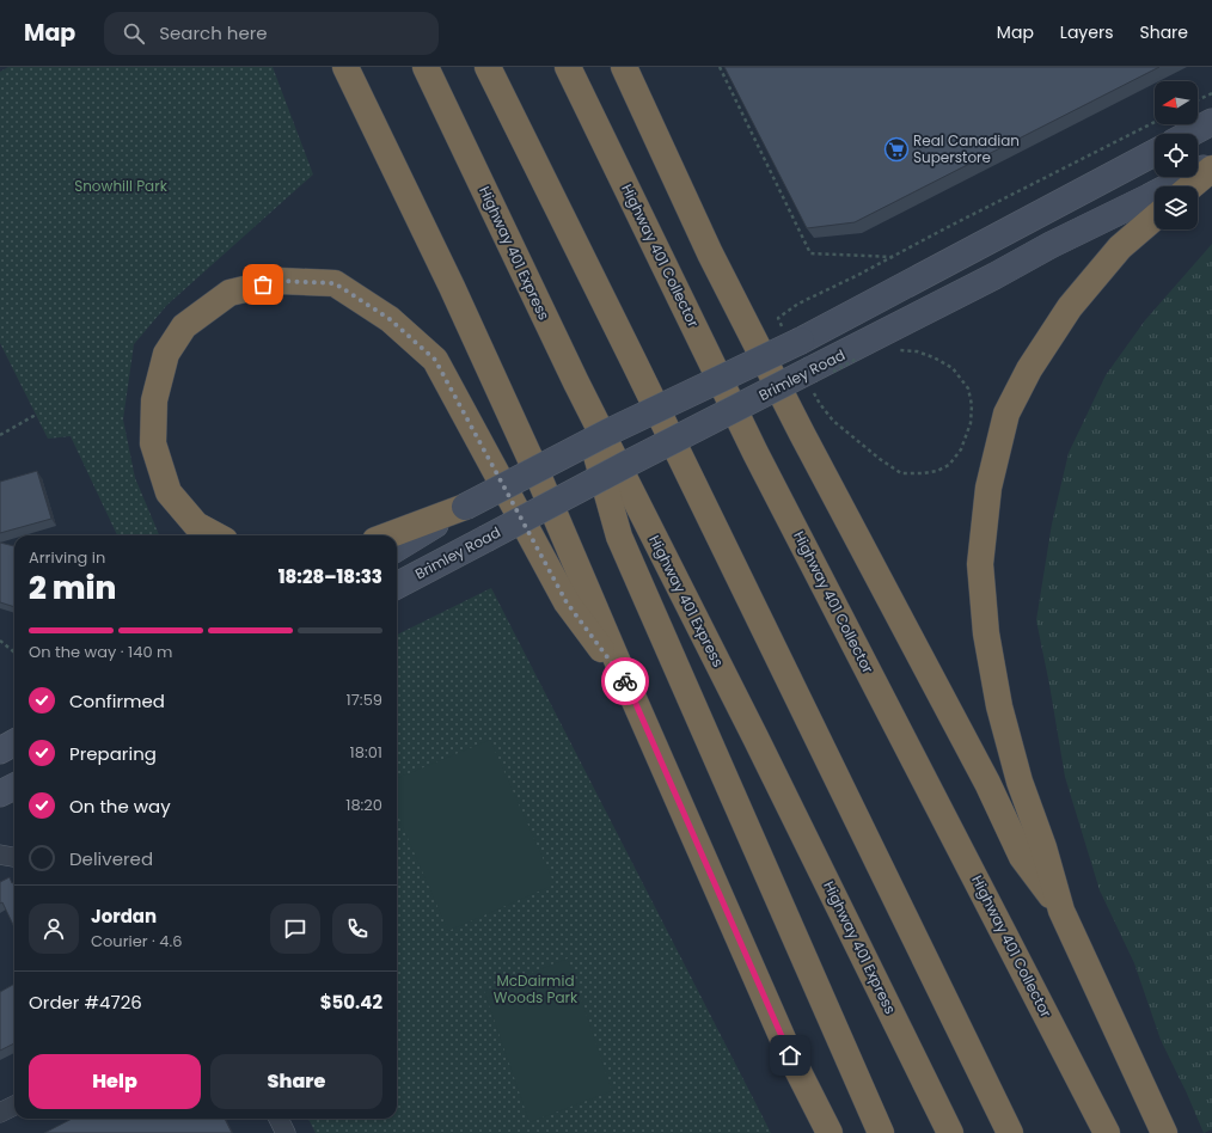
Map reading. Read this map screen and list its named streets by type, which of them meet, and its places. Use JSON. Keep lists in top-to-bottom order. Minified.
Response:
{"streets":{"highway":["Highway 401 Express","Highway 401 Collector"],"main road":["Brimley Road"]},"parks":["Snowhill Park","McDairmid Woods Park"],"places":{"supermarket":["Real Canadian Superstore"]},"north":"left","page":{"header":"Map","search":"Search here","nav":["Map","Layers","Share"],"heading":["2 min","Arriving in","18:28–18:33"],"panel":["Jordan","Courier · 4.6","Order #4726","$50.42"],"bar":"On the way · 140 m","list":[["Confirmed","17:59"],["Preparing","18:01"],["On the way","18:20"],"Delivered"],"buttons":["Help","Share"]}}
